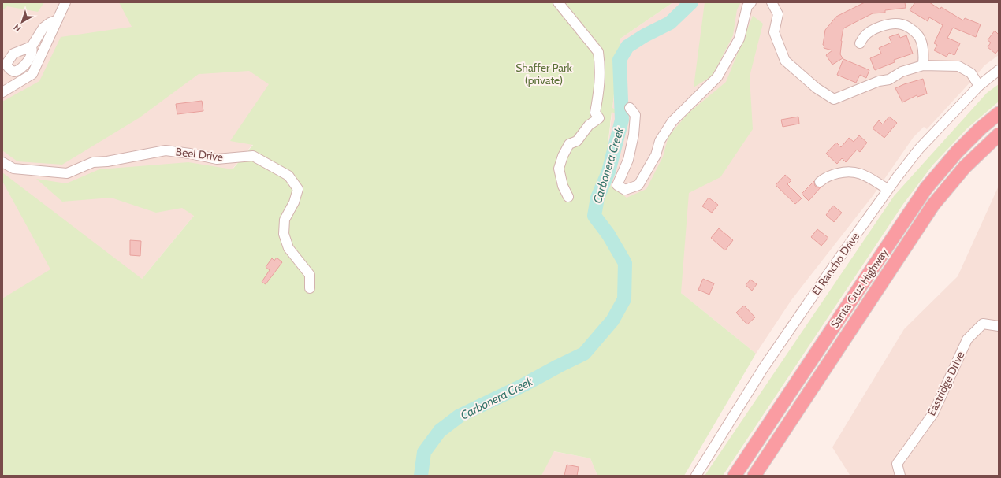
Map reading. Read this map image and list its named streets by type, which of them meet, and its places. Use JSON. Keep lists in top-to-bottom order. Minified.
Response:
{"streets":{"highway":["Santa Cruz Highway"],"street":["Beel Drive","El Rancho Drive","Eastridge Drive"]},"water":["Carbonera Creek"],"parks":["Shaffer Park (private)"],"north":"bottom left"}
